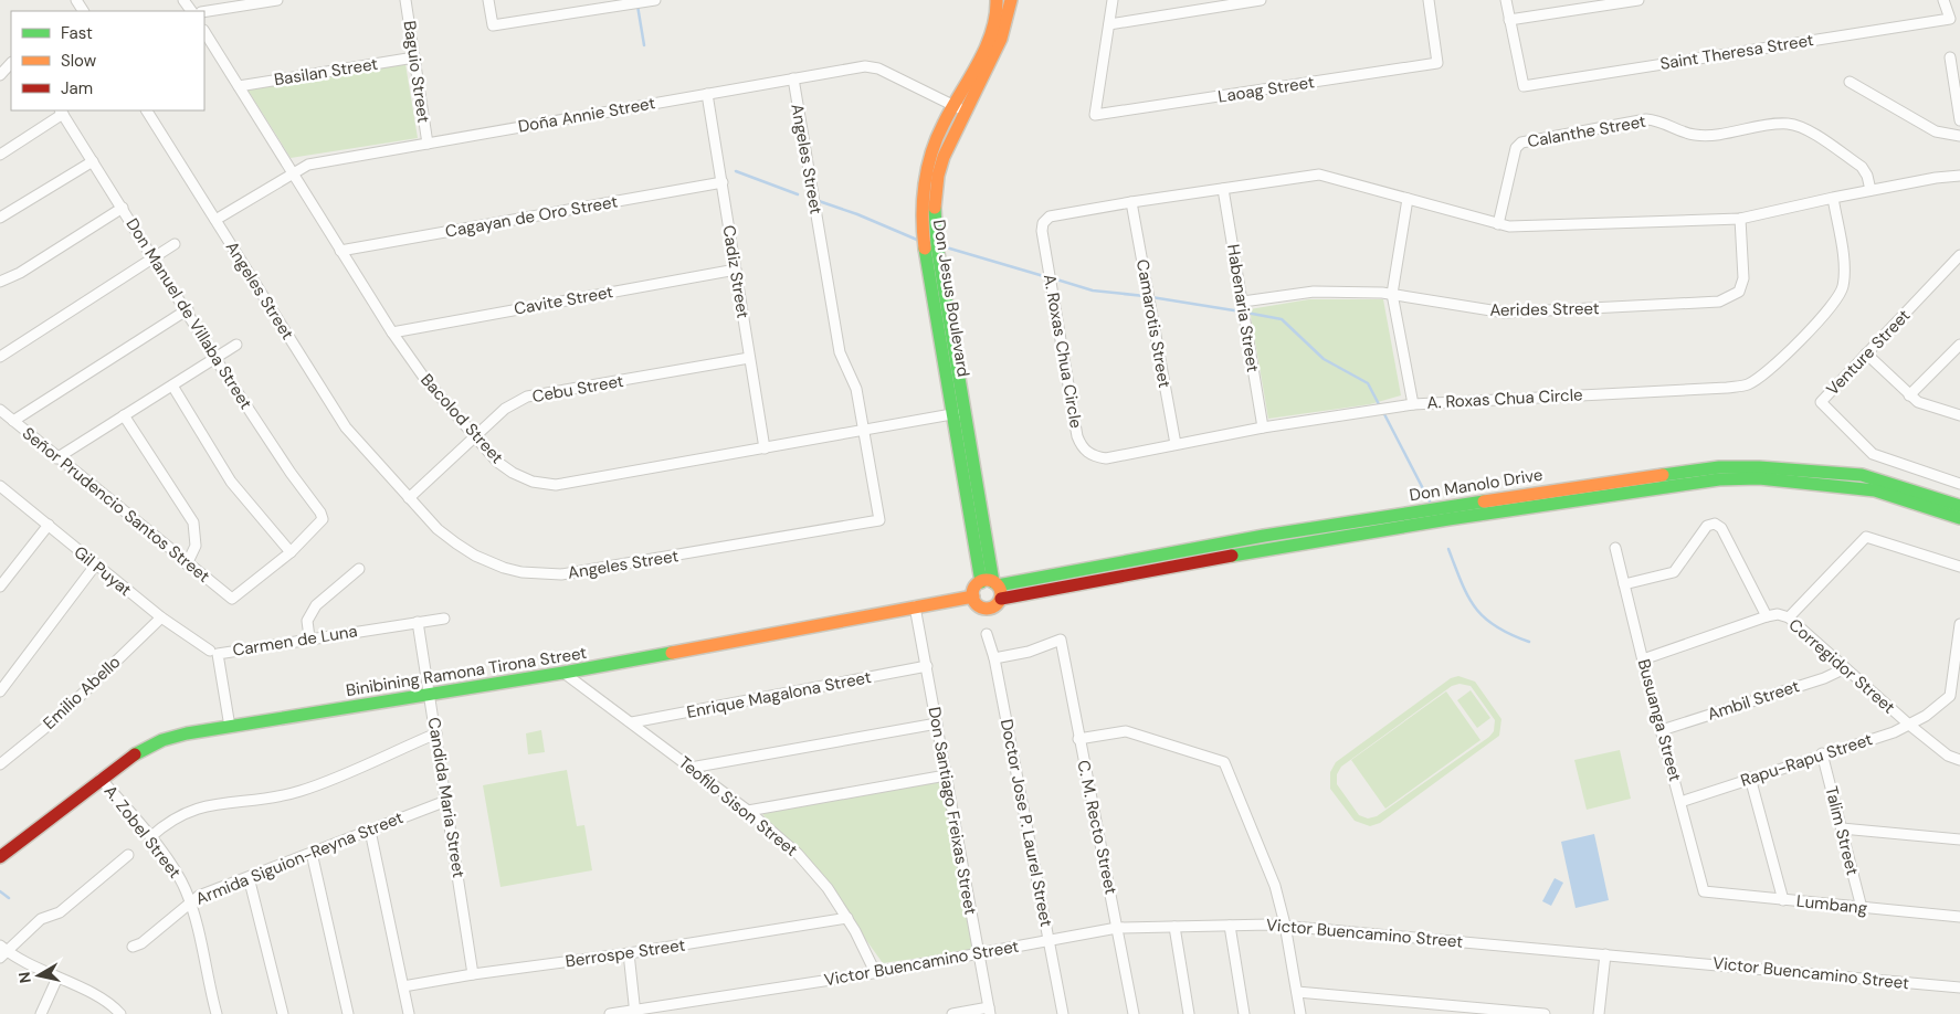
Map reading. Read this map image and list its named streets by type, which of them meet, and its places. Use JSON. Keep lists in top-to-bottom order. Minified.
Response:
{"streets":{"street":["Saint Theresa Street","Basilan Street","Baguio Street","Laoag Street","Doña Annie Street","Calanthe Street","Angeles Street","Cagayan de Oro Street","Cadiz Street","Don Jesus Boulevard","Cavite Street","Habenaria Street","Aerides Street","Don Manuel de Villaba Street","Camarotis Street","A. Roxas Chua Circle","Venture Street","Cebu Street","Bacolod Street","Don Manolo Drive","Señor Prudencio Santos Street","Gil Puyat","Carmen de Luna","Corregidor Street","Binibining Ramona Tirona Street","Emilio Abello","Enrique Magalona Street","Ambil Street","Busuanga Street","Rapu-Rapu Street","Candida Maria Street","Teofilo Sison Street","Don Santiago Freixas Street","Doctor Jose P. Laurel Street","C. M. Recto Street","Talim Street","A. Zobel Street","Armida Siguion-Reyna Street","Lumbang","Victor Buencamino Street","Berrospe Street"]},"crossings":[["Basilan Street","Baguio Street"],["Basilan Street","Bacolod Street"],["Baguio Street","Doña Annie Street"],["Doña Annie Street","Angeles Street"],["Doña Annie Street","Cadiz Street"],["Doña Annie Street","Don Jesus Boulevard"],["Doña Annie Street","Bacolod Street"],["Calanthe Street","A. Roxas Chua Circle"],["Angeles Street","Cebu Street"],["Angeles Street","Bacolod Street"],["Cagayan de Oro Street","Cadiz Street"],["Cagayan de Oro Street","Bacolod Street"],["Cadiz Street","Cavite Street"],["Cadiz Street","Cebu Street"],["Cadiz Street","Bacolod Street"],["Don Jesus Boulevard","Bacolod Street"],["Don Jesus Boulevard","Don Manolo Drive"],["Don Jesus Boulevard","Binibining Ramona Tirona Street"],["Cavite Street","Bacolod Street"],["Habenaria Street","Aerides Street"],["Habenaria Street","A. Roxas Chua Circle"],["Aerides Street","A. Roxas Chua Circle"],["Don Manuel de Villaba Street","Señor Prudencio Santos Street"],["Camarotis Street","A. Roxas Chua Circle"],["Cebu Street","Bacolod Street"],["Don Manolo Drive","Binibining Ramona Tirona Street"],["Gil Puyat","Emilio Abello"],["Carmen de Luna","Binibining Ramona Tirona Street"],["Carmen de Luna","Candida Maria Street"],["Corregidor Street","Ambil Street"],["Corregidor Street","Busuanga Street"],["Corregidor Street","Rapu-Rapu Street"],["Binibining Ramona Tirona Street","Candida Maria Street"],["Binibining Ramona Tirona Street","Teofilo Sison Street"],["Binibining Ramona Tirona Street","Don Santiago Freixas Street"],["Binibining Ramona Tirona Street","A. Zobel Street"],["Enrique Magalona Street","Teofilo Sison Street"],["Enrique Magalona Street","Don Santiago Freixas Street"],["Ambil Street","Busuanga Street"],["Busuanga Street","Rapu-Rapu Street"],["Busuanga Street","Lumbang"],["Rapu-Rapu Street","Talim Street"],["Candida Maria Street","Armida Siguion-Reyna Street"],["Candida Maria Street","Berrospe Street"],["Teofilo Sison Street","Victor Buencamino Street"],["Teofilo Sison Street","Berrospe Street"],["Don Santiago Freixas Street","Victor Buencamino Street"],["Doctor Jose P. Laurel Street","C. M. Recto Street"],["Doctor Jose P. Laurel Street","Victor Buencamino Street"],["C. M. Recto Street","Victor Buencamino Street"],["Talim Street","Lumbang"],["A. Zobel Street","Armida Siguion-Reyna Street"]],"legend":["Fast","Slow","Jam"],"north":"left"}
